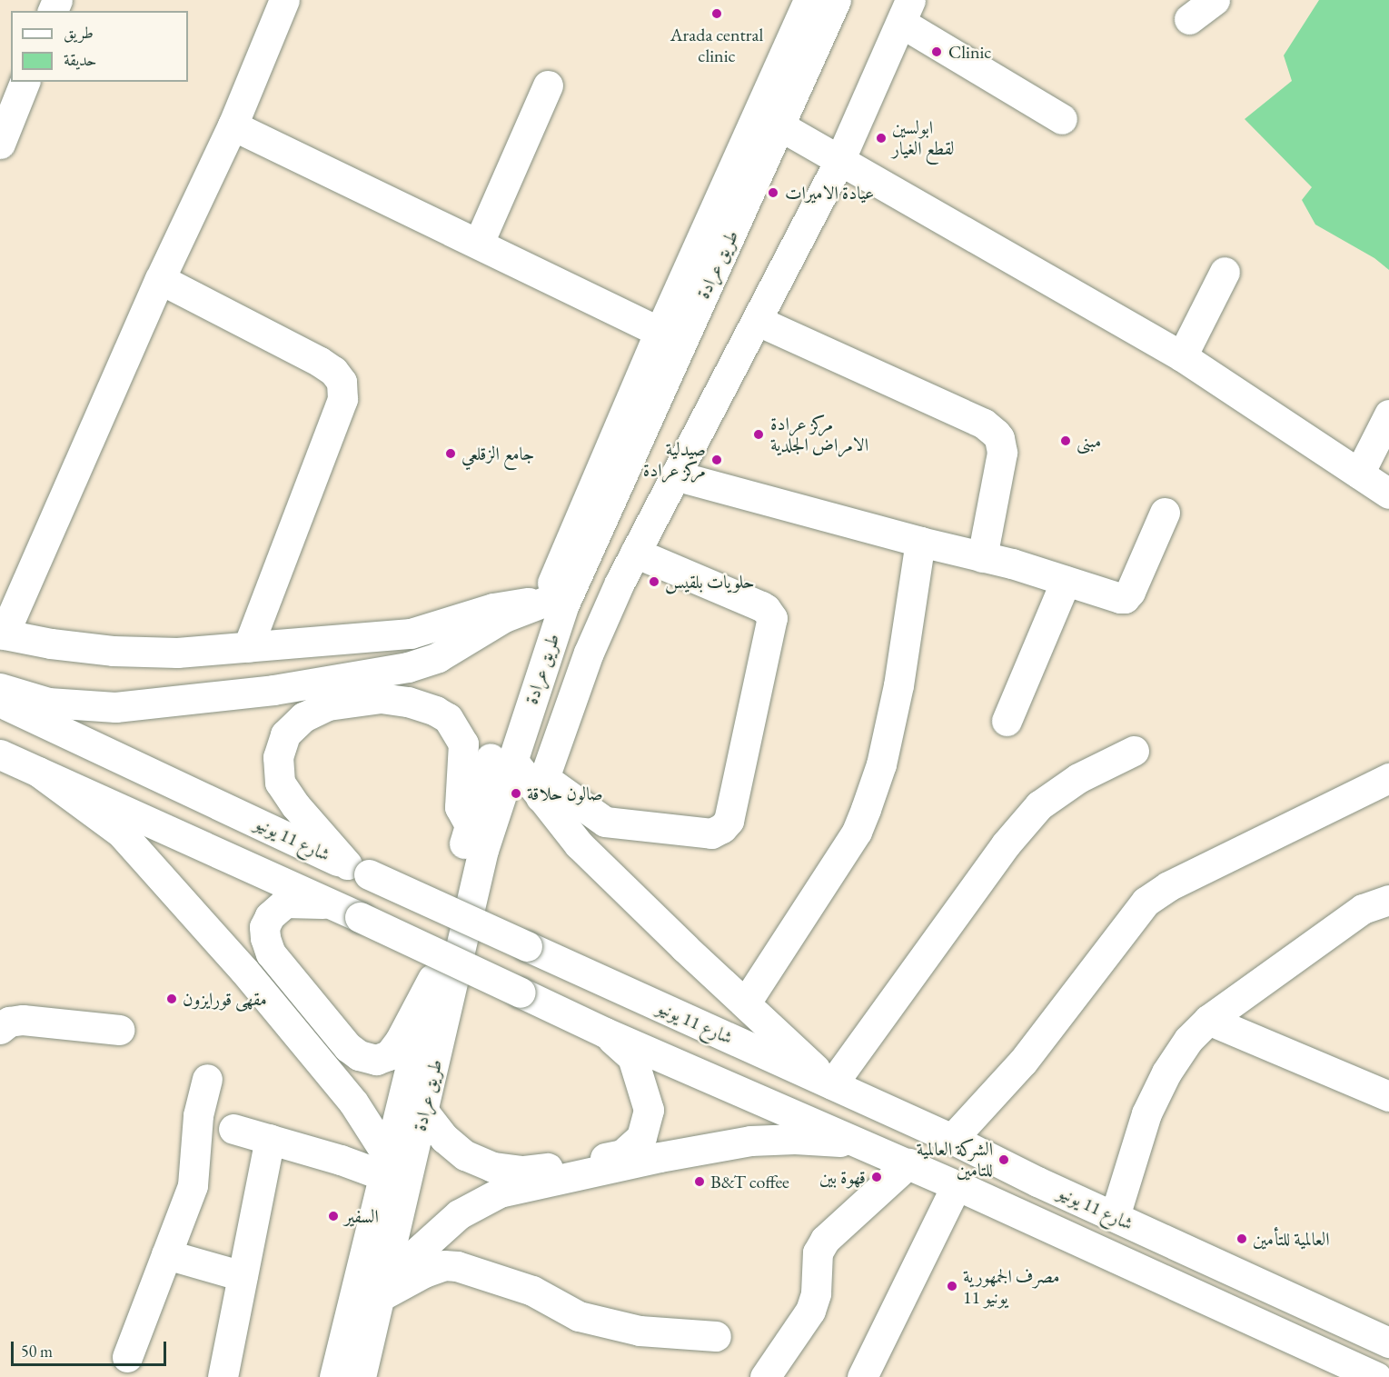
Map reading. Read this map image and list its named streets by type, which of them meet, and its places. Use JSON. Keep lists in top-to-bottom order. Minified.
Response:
{"streets":{"main road":["طريق عرادة","شارع 11 يونيو"]},"places":["Arada central clinic","Clinic","ابولسين لقطع الغيار","عيادة الاميرات","مركز عرادة الامراض الجلدية","مبنى","جامع الزقلعي","صيدلية مركز عرادة","حلويات بلقيس","صالون حلاقة","مقهى قورايزون","الشركة العالمية للتامين","قهوة بين","B&T coffee","السفير","العالمية للتأمين","مصرف الجمهورية 11 يونيو"],"legend":["طريق","حديقة"],"scale_bar":"50 m"}
